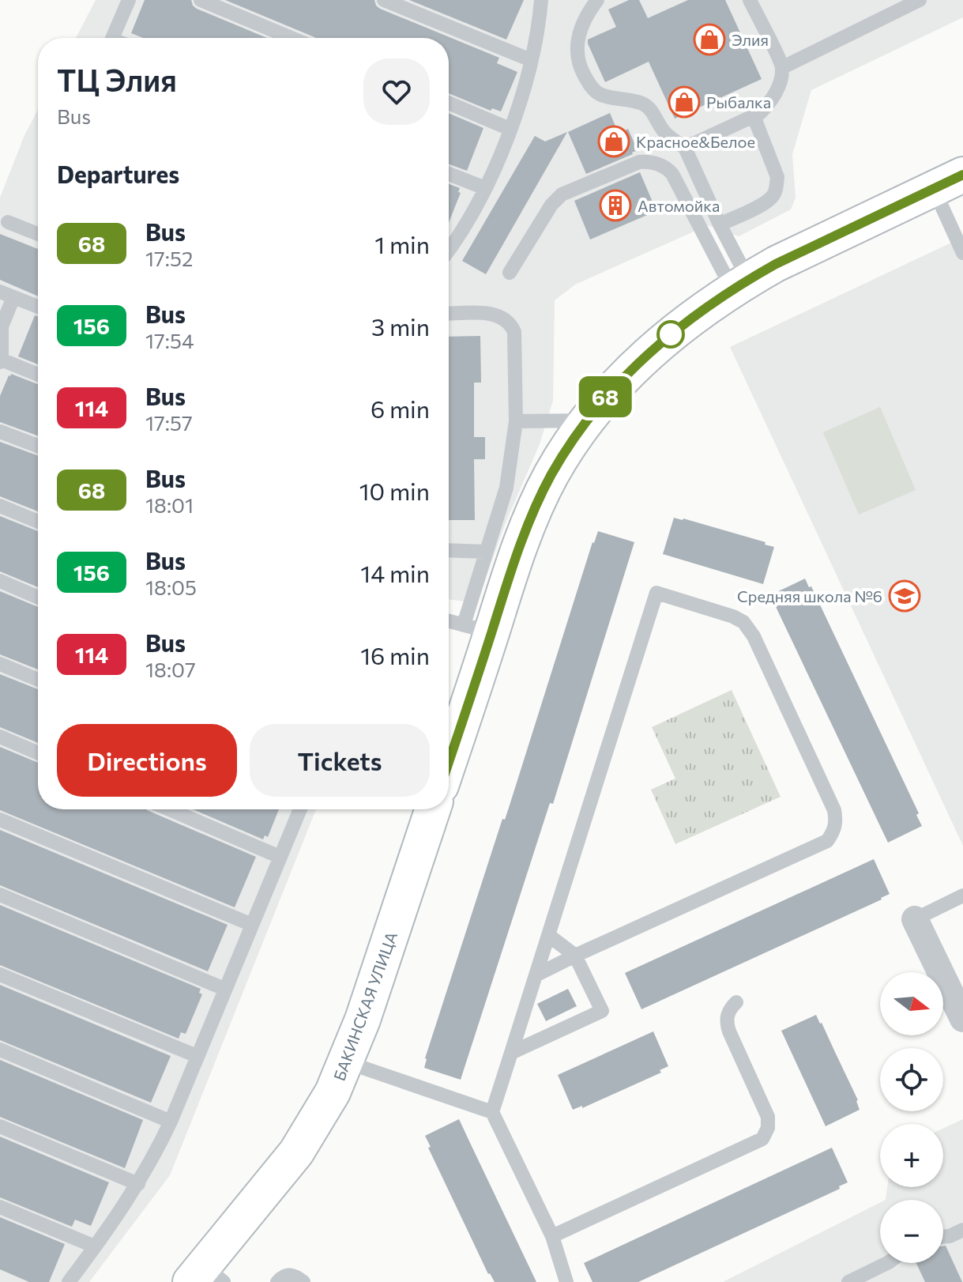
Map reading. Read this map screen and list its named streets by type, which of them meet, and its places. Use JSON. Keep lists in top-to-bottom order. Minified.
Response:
{"streets":{"street":["БАКИНСКАЯ УЛИЦА"]},"places":{"shop":["Элия","Рыбалка","Красное&Белое"],"building":["Автомойка"],"school or university":["Средняя школа №6"]},"lines":["bus line 68"],"north":"right","page":{"on_map":"68","heading":[["ТЦ Элия","Bus"],"Departures"],"list":[{"mark":"68","name":"Bus","note":"17:52","value":"1 min"},{"mark":"156","name":"Bus","note":"17:54","value":"3 min"},{"mark":"114","name":"Bus","note":"17:57","value":"6 min"},{"mark":"68","name":"Bus","note":"18:01","value":"10 min"},{"mark":"156","name":"Bus","note":"18:05","value":"14 min"},{"mark":"114","name":"Bus","note":"18:07","value":"16 min"}],"buttons":["Directions","Tickets"],"map_buttons":["+","−"]}}
